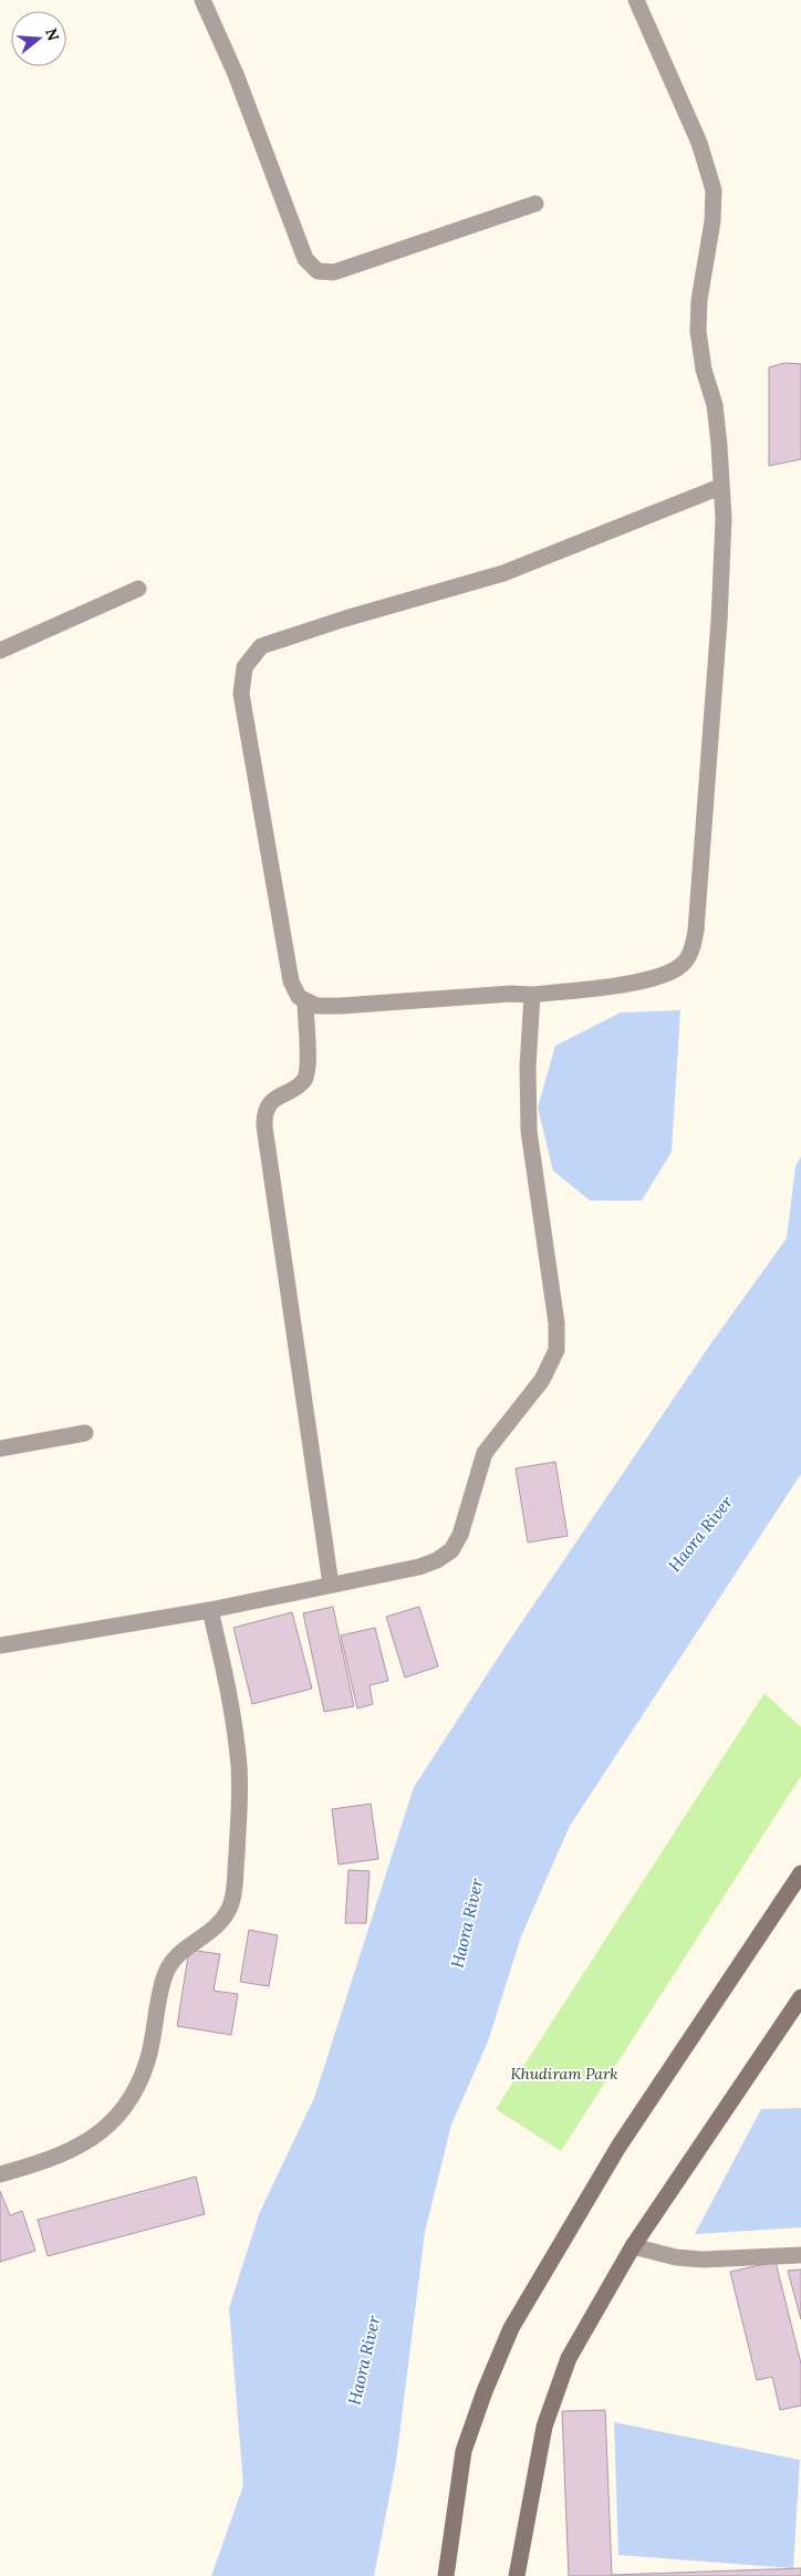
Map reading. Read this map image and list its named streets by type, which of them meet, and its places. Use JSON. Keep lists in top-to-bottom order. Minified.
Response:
{"water":["Haora River"],"parks":["Khudiram Park"],"north":"right"}
